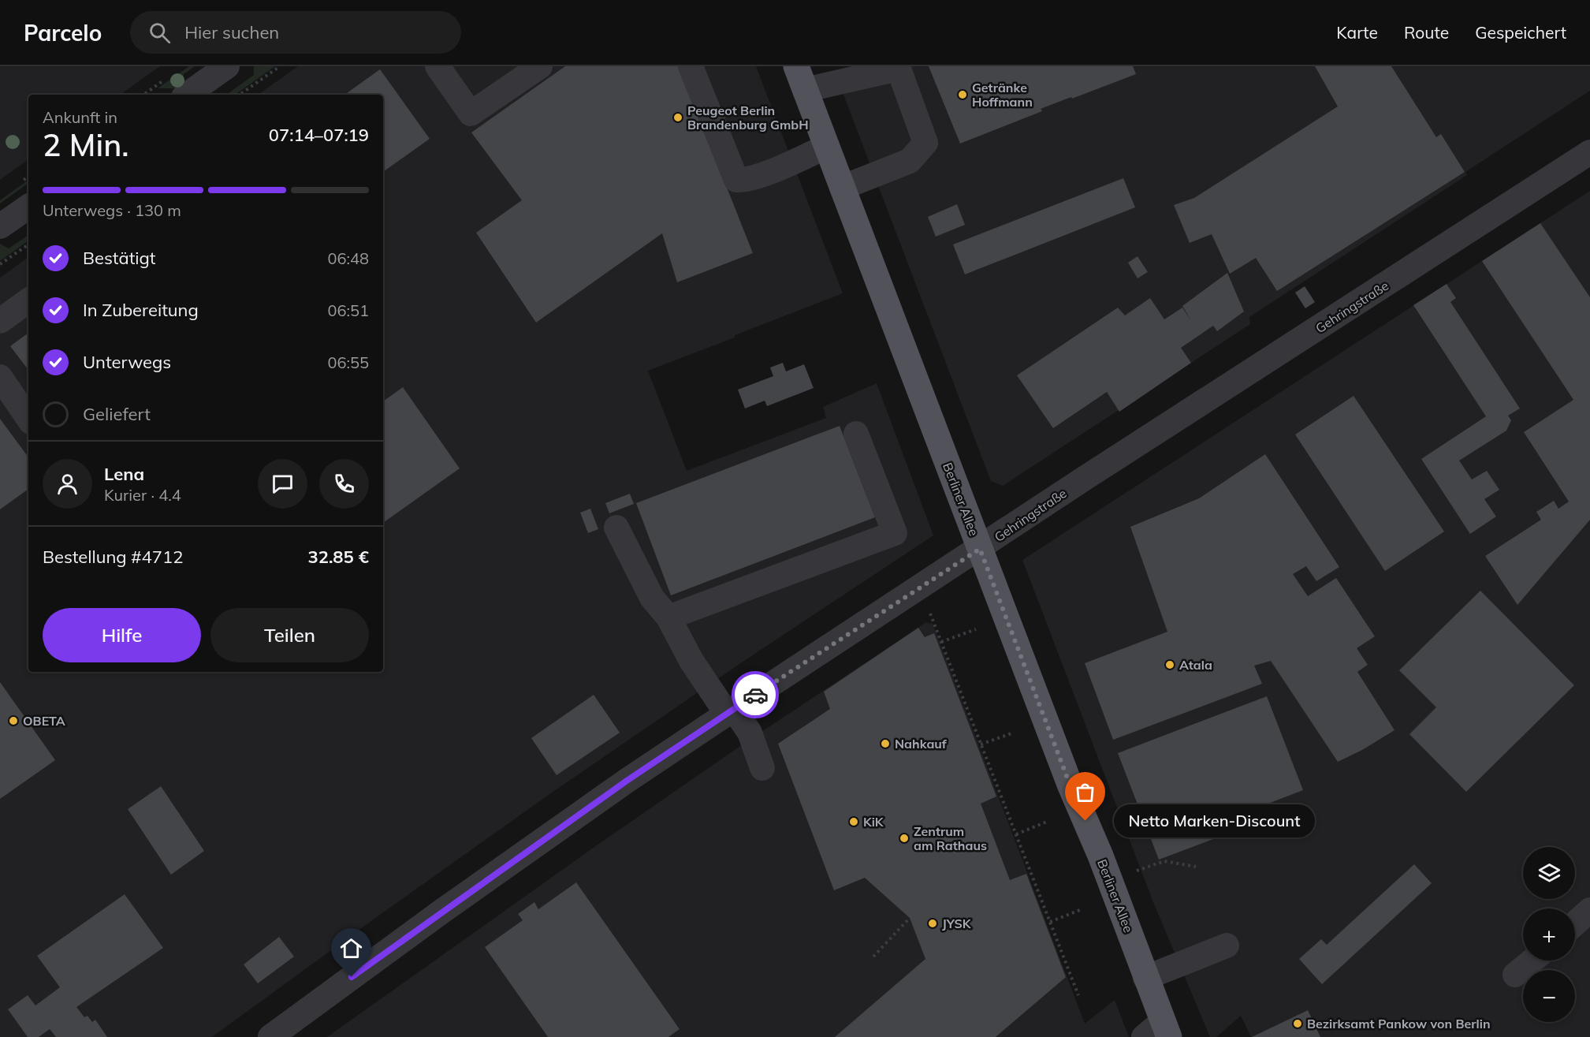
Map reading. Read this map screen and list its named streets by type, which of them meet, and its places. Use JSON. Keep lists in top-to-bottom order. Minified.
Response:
{"streets":{"main road":["Berliner Allee"],"street":["Gehringstraße"]},"crossings":[["Gehringstraße","Berliner Allee"]],"places":["Getränke Hoffmann","Peugeot Berlin Brandenburg GmbH","Atala","OBETA","Nahkauf","Netto Marken-Discount","KiK","Zentrum am Rathaus","JYSK","Bezirksamt Pankow von Berlin"],"page":{"header":"Parcelo","search":"Hier suchen","nav":["Karte","Route","Gespeichert"],"heading":["2 Min.","Ankunft in","07:14–07:19"],"panel":["Lena","Kurier · 4.4","Bestellung #4712","32.85 €"],"bar":"Unterwegs · 130 m","list":[["Bestätigt","06:48"],["In Zubereitung","06:51"],["Unterwegs","06:55"],"Geliefert"],"buttons":["Hilfe","Teilen"],"bubble":"Netto Marken-Discount","map_buttons":["+","−"]}}
